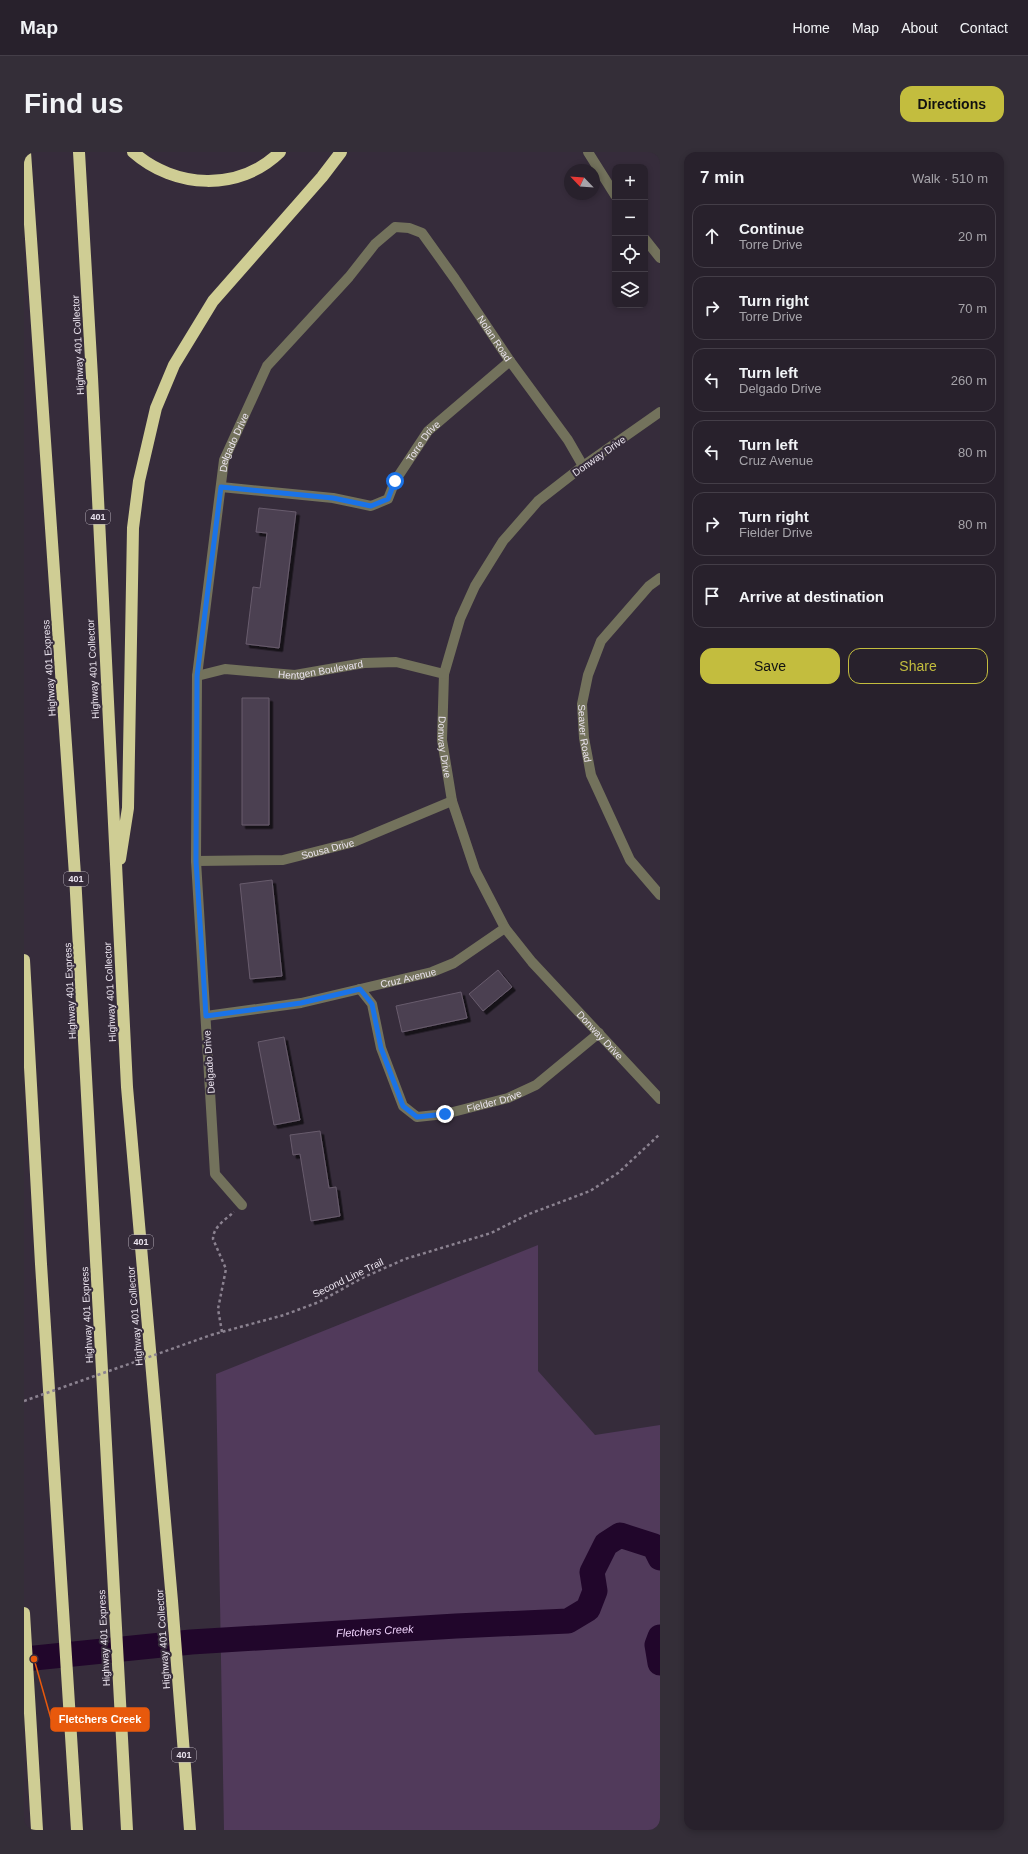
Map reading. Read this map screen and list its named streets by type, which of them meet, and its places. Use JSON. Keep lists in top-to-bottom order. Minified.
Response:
{"streets":{"highway":["Highway 401 Collector","401","Highway 401 Express"],"street":["Nolan Road","Torre Drive","Delgado Drive","Donway Drive","Hentgen Boulevard","Seaver Road","Sousa Drive","Cruz Avenue","Fielder Drive"],"path":["Second Line Trail"]},"crossings":[["Nolan Road","Torre Drive"],["Nolan Road","Delgado Drive"],["Nolan Road","Donway Drive"],["Torre Drive","Delgado Drive"],["Delgado Drive","Hentgen Boulevard"],["Delgado Drive","Sousa Drive"],["Delgado Drive","Cruz Avenue"],["Donway Drive","Hentgen Boulevard"],["Donway Drive","Sousa Drive"],["Donway Drive","Cruz Avenue"],["Donway Drive","Fielder Drive"],["Cruz Avenue","Fielder Drive"]],"water":["Fletchers Creek"],"places":["Fletchers Creek"],"north":"top left","page":{"header":"Map","nav":["Home","Map","About","Contact"],"buttons":["Directions",["Save","Share"]],"title":"Find us","heading":["7 min","Walk · 510 m"],"map_buttons":["+","−"],"list":[["Continue","Torre Drive","20 m"],["Turn right","Torre Drive","70 m"],["Turn left","Delgado Drive","260 m"],["Turn left","Cruz Avenue","80 m"],["Turn right","Fielder Drive","80 m"],"Arrive at destination"]}}
